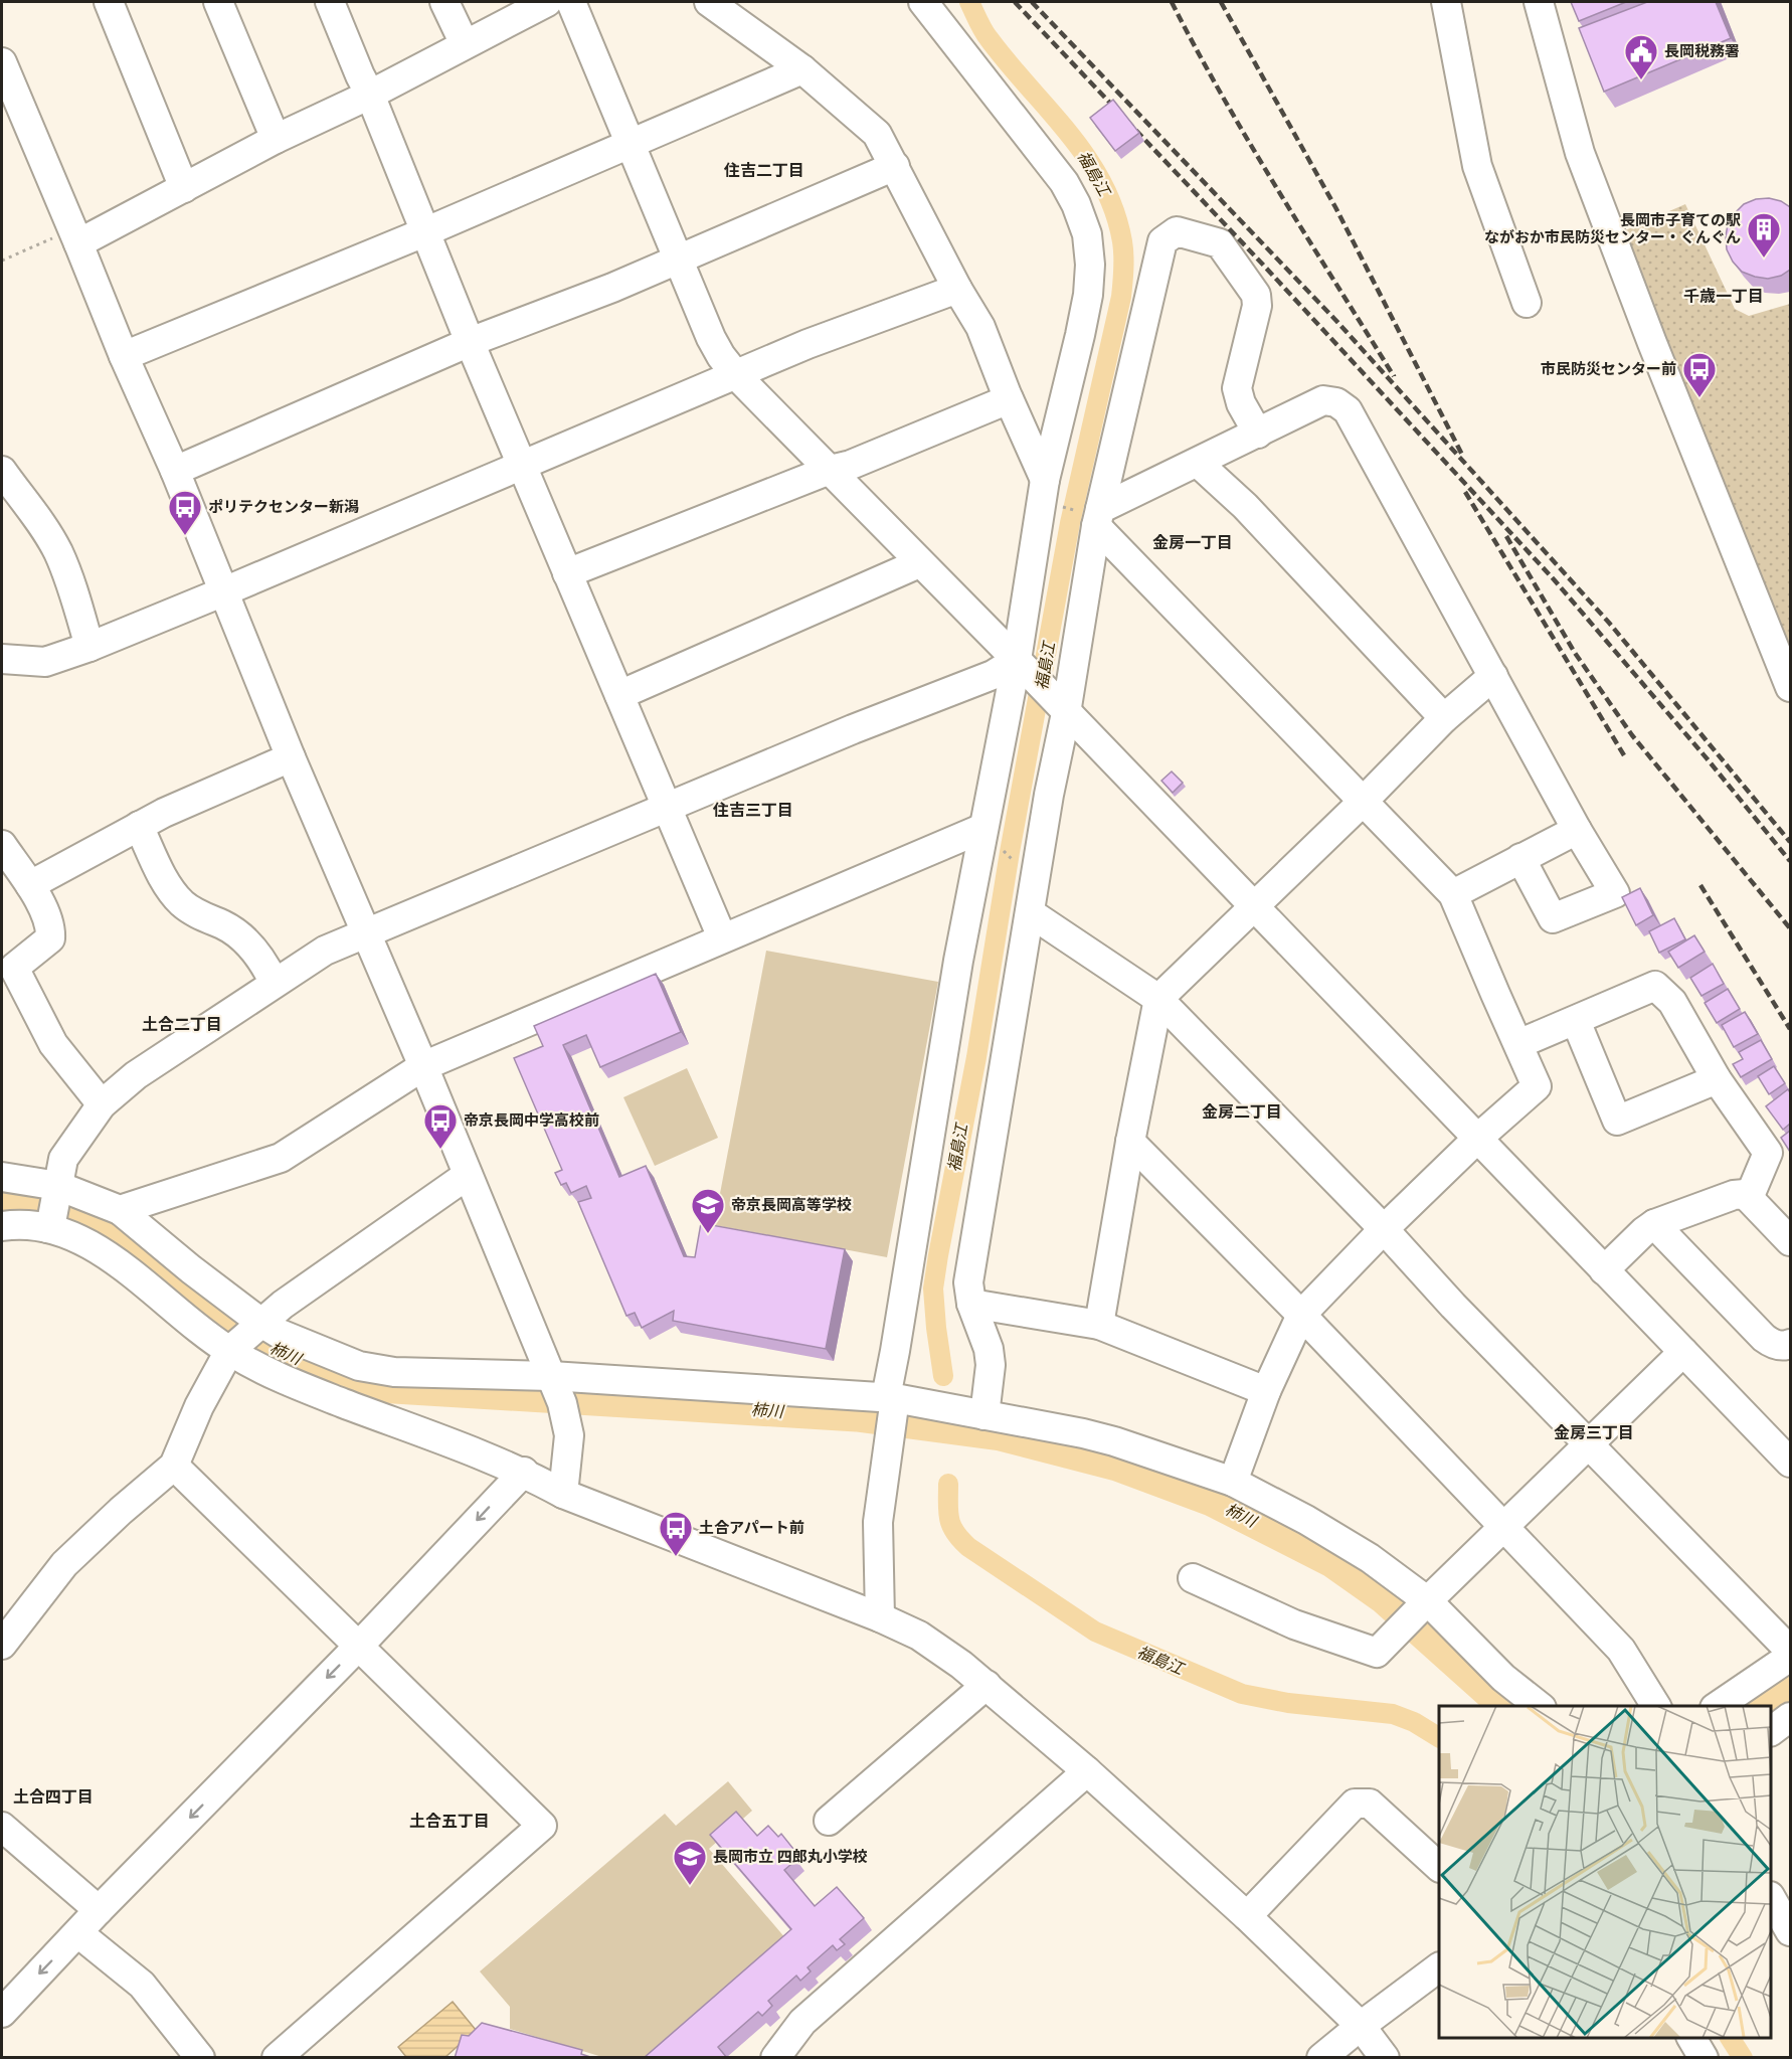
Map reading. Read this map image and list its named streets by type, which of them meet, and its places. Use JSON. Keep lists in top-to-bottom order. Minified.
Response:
{"districts":["住吉二丁目","千歳一丁目","金房一丁目","住吉三丁目","土合二丁目","金房二丁目","金房三丁目","土合四丁目","土合五丁目"],"water":["福島江","柿川"],"places":{"public building":["長岡税務署"],"building":["長岡市子育ての駅 ながおか市民防災センター・ぐんぐん"],"bus stop":["市民防災センター前","ポリテクセンター新潟","帝京長岡中学高校前","土合アパート前"],"school or university":["帝京長岡高等学校","長岡市立 四郎丸小学校"]}}
